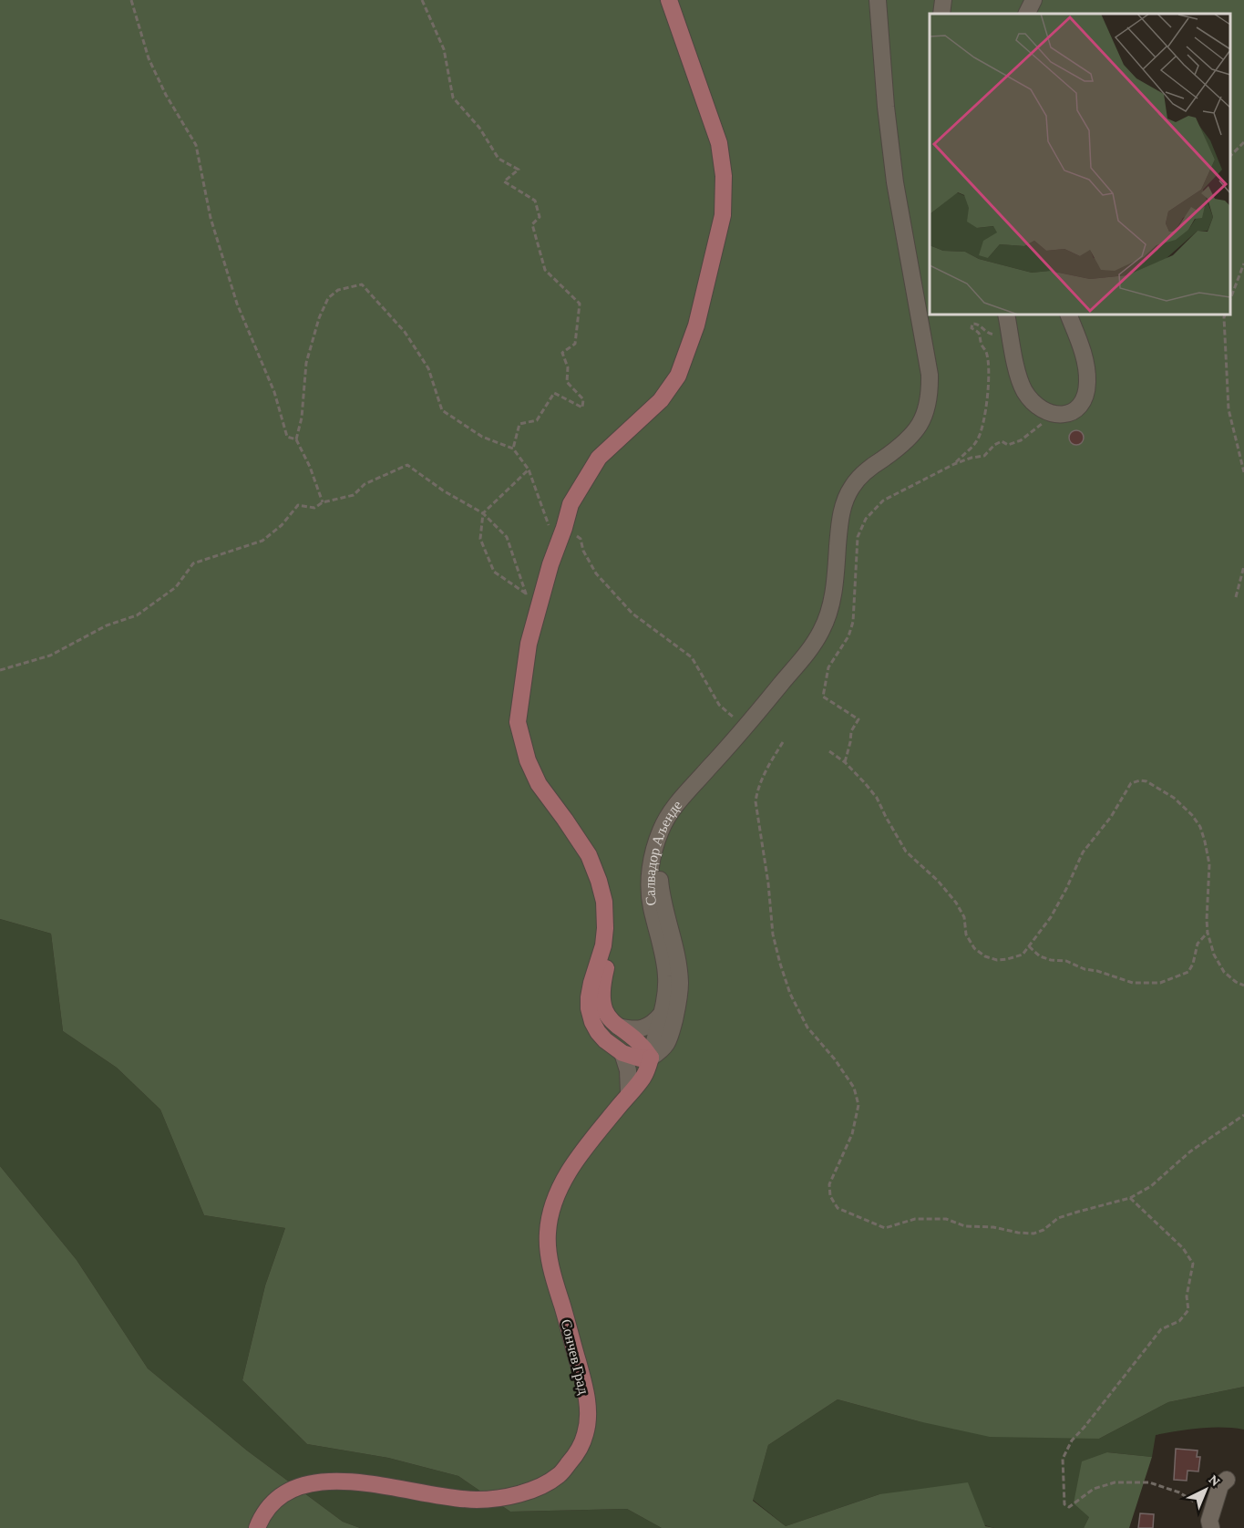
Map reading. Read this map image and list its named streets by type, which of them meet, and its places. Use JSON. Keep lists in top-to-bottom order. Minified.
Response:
{"streets":{"main road":["Сончев Град"],"street":["Салвадор Аљенде"]},"crossings":[["Салвадор Аљенде","Сончев Град"]],"north":"top right"}
